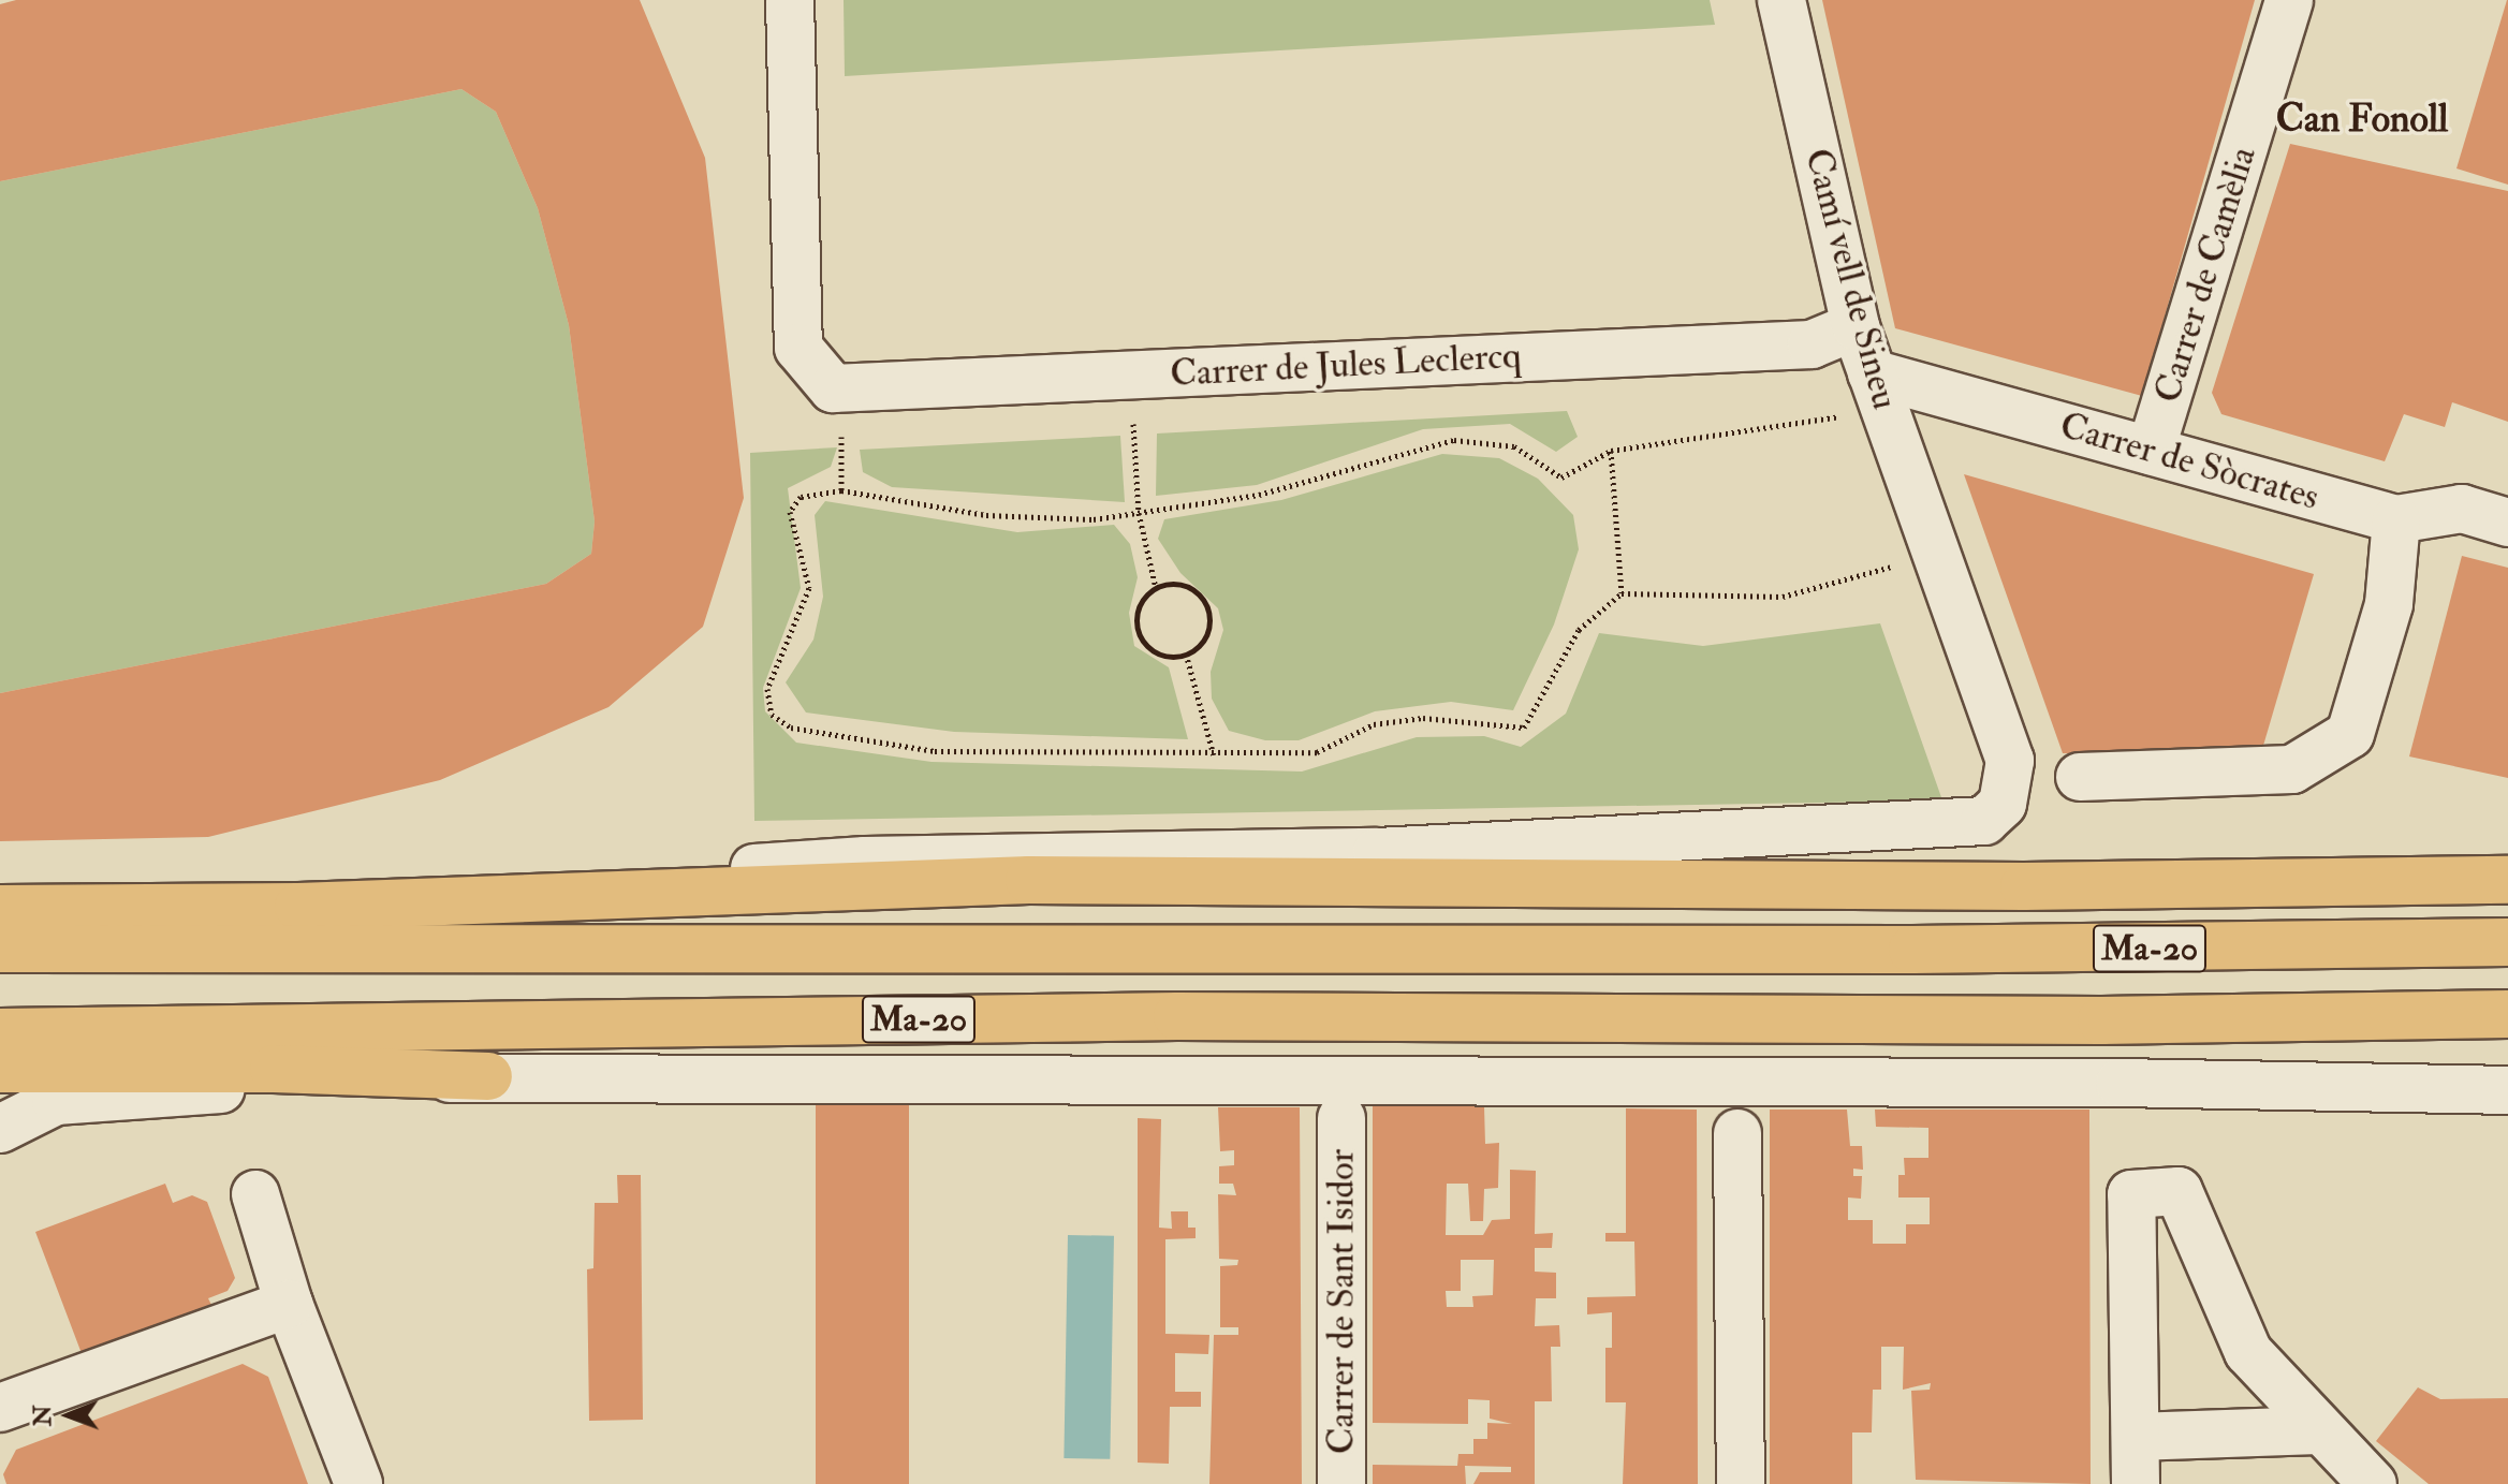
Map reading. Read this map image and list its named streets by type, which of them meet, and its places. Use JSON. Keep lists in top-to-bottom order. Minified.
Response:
{"streets":{"main road":["Ma-20"],"street":["Carrer de Camèlia","Camí vell de Sineu","Carrer de Jules Leclercq","Carrer de Sòcrates","Carrer de Sant Isidor"]},"crossings":[["Carrer de Camèlia","Carrer de Sòcrates"],["Camí vell de Sineu","Carrer de Jules Leclercq"],["Camí vell de Sineu","Carrer de Sòcrates"]],"districts":["Can Fonoll"],"north":"left"}
